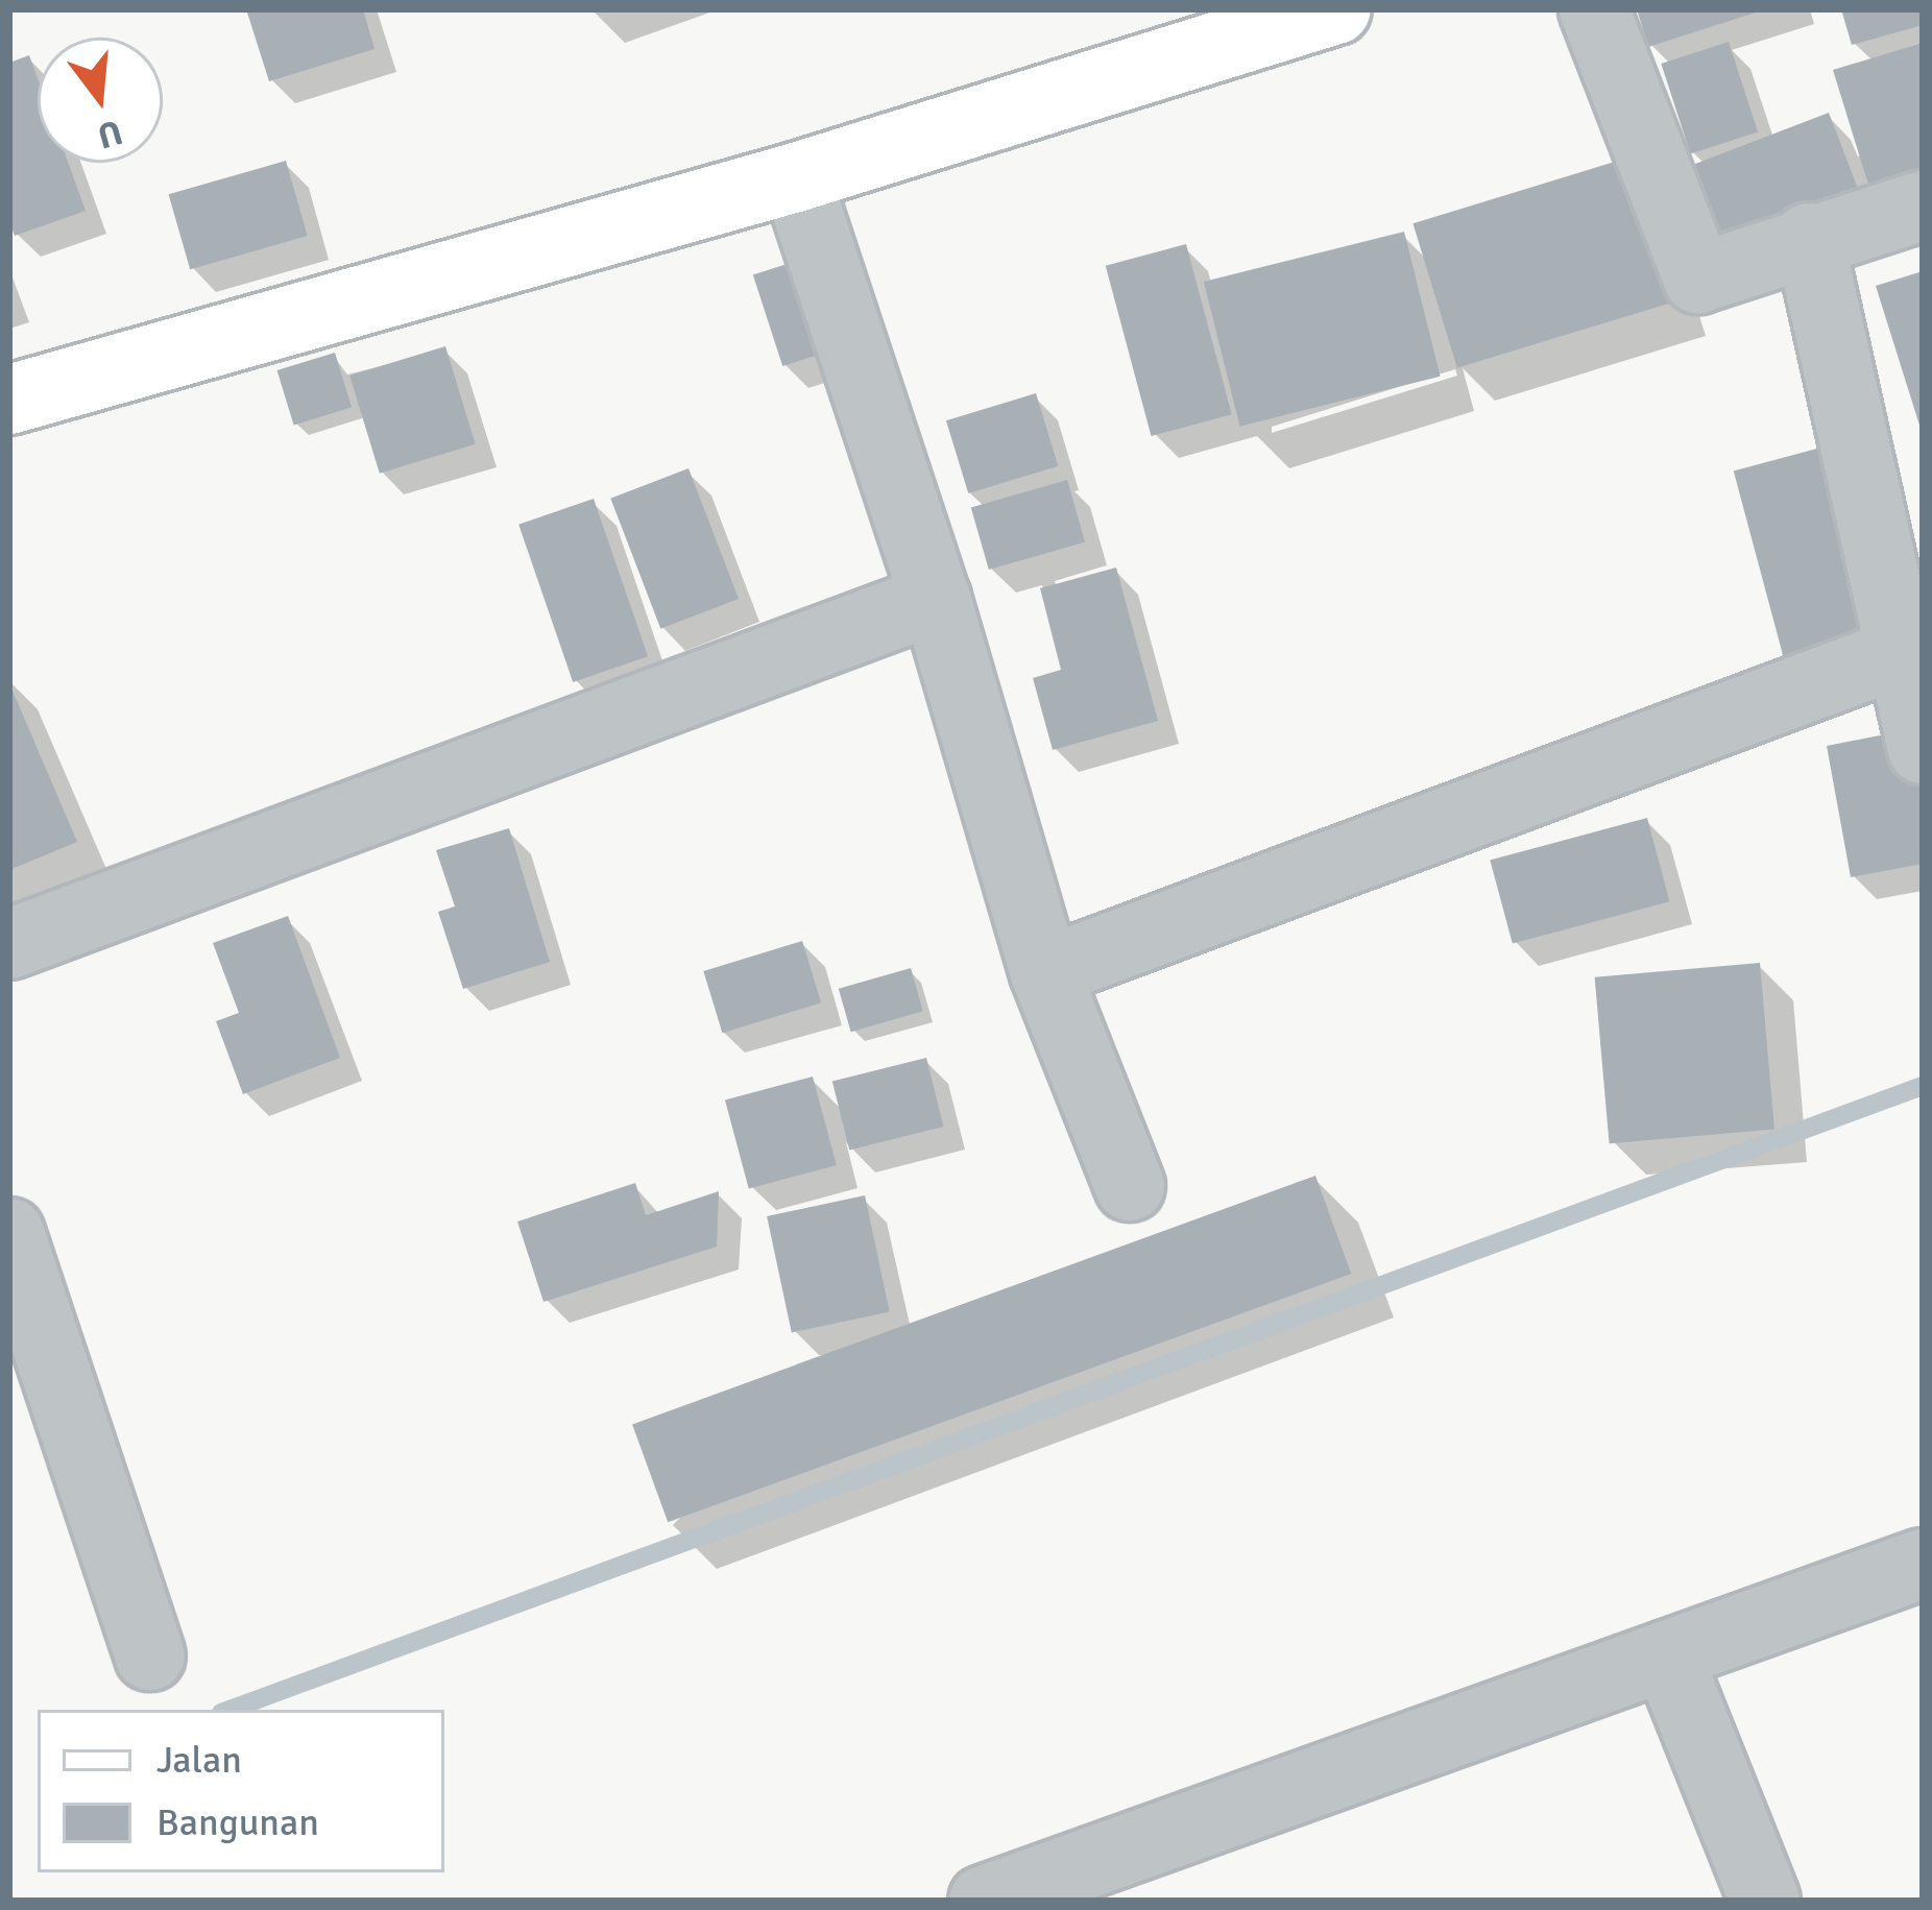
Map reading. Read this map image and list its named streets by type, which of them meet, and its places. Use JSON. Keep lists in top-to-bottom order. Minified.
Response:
{"legend":["Jalan","Bangunan"],"north":"bottom"}
